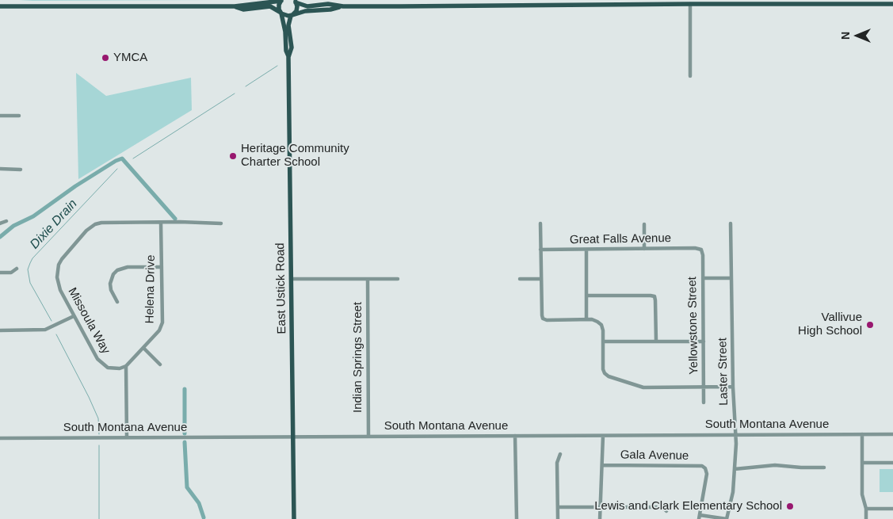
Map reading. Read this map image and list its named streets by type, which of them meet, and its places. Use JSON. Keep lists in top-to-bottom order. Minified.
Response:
{"streets":{"main road":["East Ustick Road"],"street":["Great Falls Avenue","Helena Drive","Missoula Way","Yellowstone Street","Indian Springs Street","Laster Street","South Montana Avenue","Gala Avenue"]},"crossings":[["Great Falls Avenue","Yellowstone Street"],["East Ustick Road","South Montana Avenue"],["Helena Drive","Missoula Way"],["Indian Springs Street","South Montana Avenue"],["Laster Street","South Montana Avenue"]],"water":["Dixie Drain"],"places":["YMCA","Heritage Community Charter School","Vallivue High School","Lewis and Clark Elementary School"],"north":"left"}
